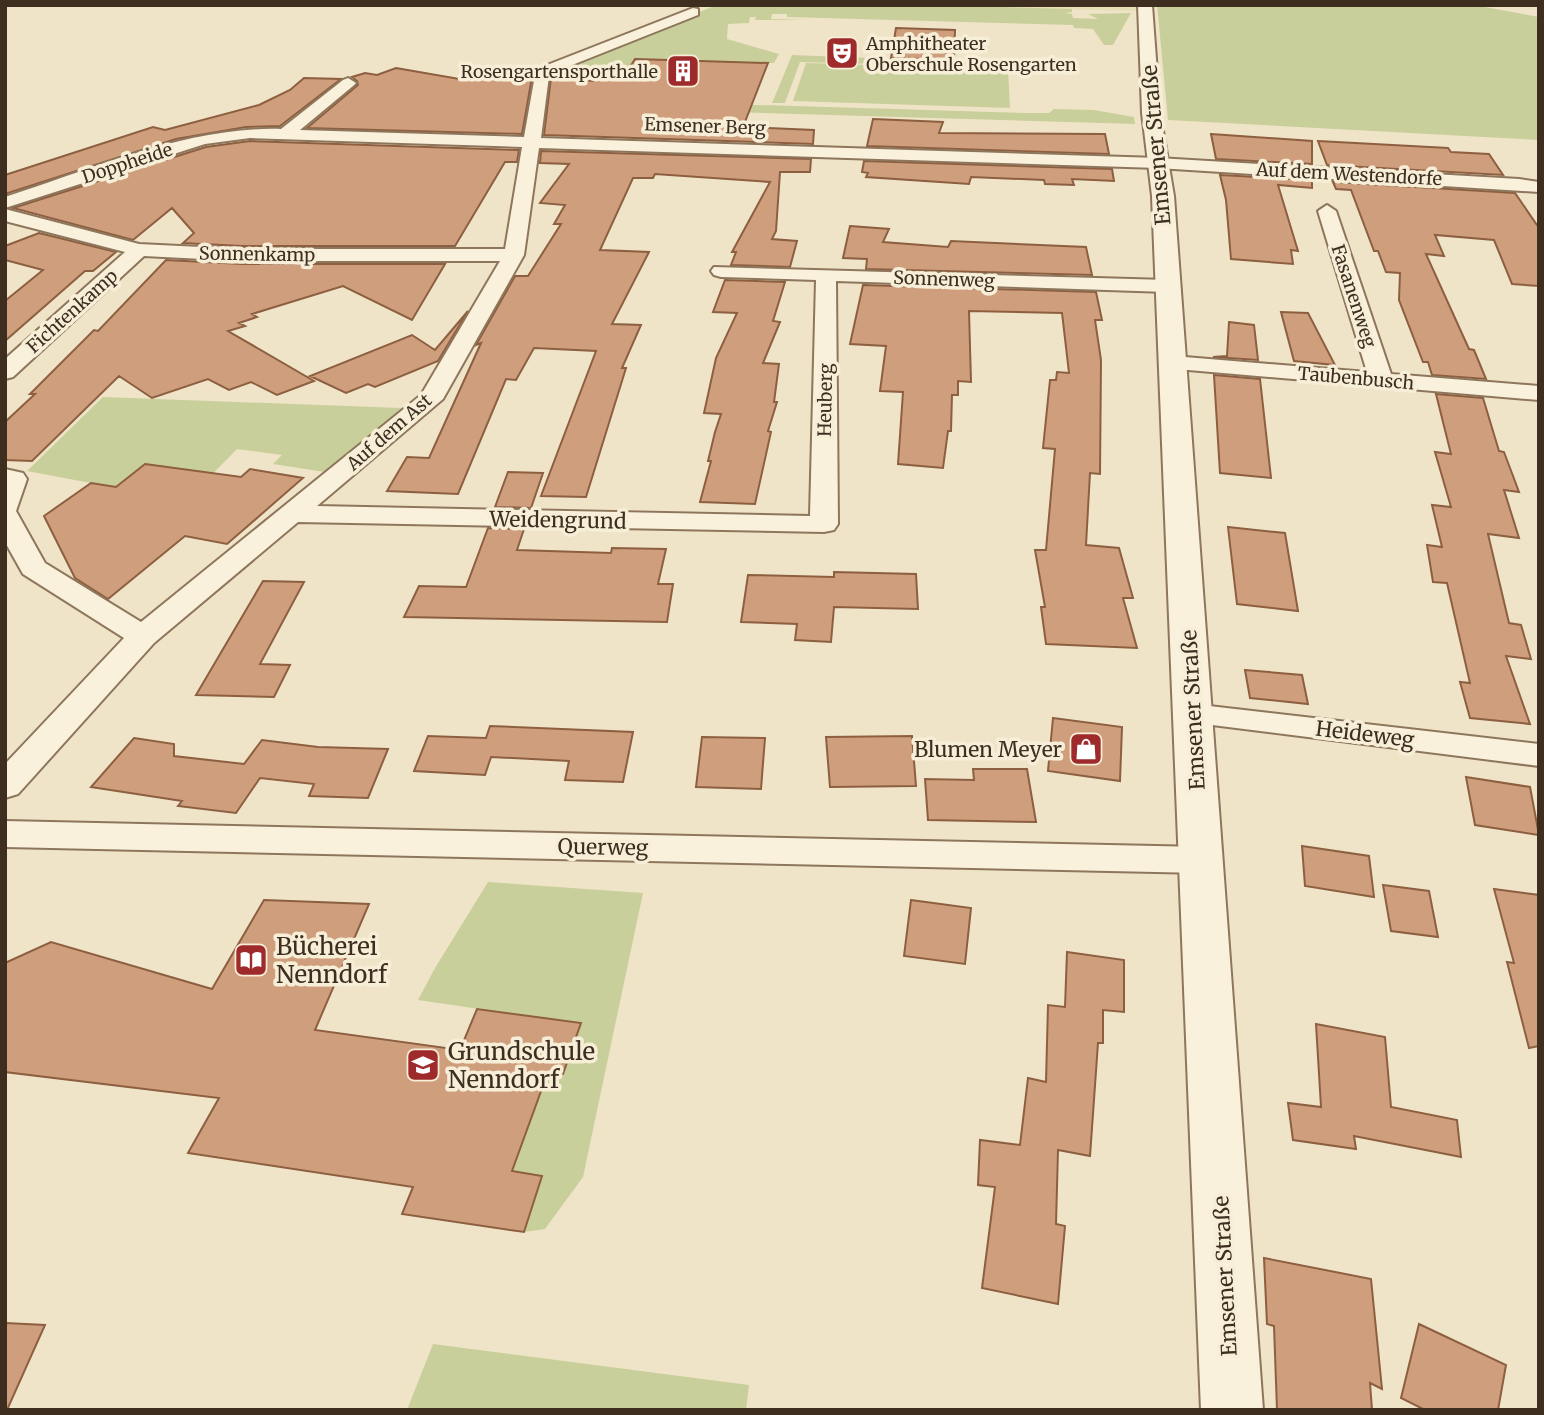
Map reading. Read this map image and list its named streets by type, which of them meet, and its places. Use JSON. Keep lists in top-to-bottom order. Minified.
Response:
{"streets":{"street":["Emsener Berg","Emsener Straße","Doppheide","Auf dem Westendorfe","Sonnenkamp","Sonnenweg","Fasanenweg","Fichtenkamp","Taubenbusch","Heuberg","Auf dem Ast","Weidengrund","Heideweg","Querweg"]},"crossings":[["Emsener Berg","Emsener Straße"],["Emsener Berg","Doppheide"],["Emsener Berg","Auf dem Westendorfe"],["Emsener Berg","Auf dem Ast"],["Emsener Straße","Auf dem Westendorfe"],["Emsener Straße","Sonnenweg"],["Emsener Straße","Taubenbusch"],["Emsener Straße","Heideweg"],["Emsener Straße","Querweg"],["Sonnenkamp","Fichtenkamp"],["Sonnenkamp","Auf dem Ast"],["Sonnenweg","Heuberg"],["Fasanenweg","Taubenbusch"],["Heuberg","Weidengrund"],["Auf dem Ast","Weidengrund"]],"places":{"theatre":["Amphitheater Oberschule Rosengarten"],"building":["Rosengartensporthalle"],"shop":["Blumen Meyer"],"library":["Bücherei Nenndorf"],"school or university":["Grundschule Nenndorf"]}}
